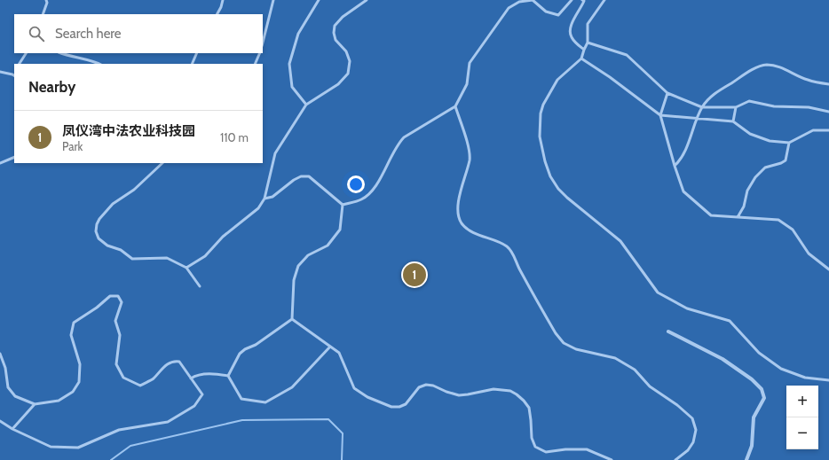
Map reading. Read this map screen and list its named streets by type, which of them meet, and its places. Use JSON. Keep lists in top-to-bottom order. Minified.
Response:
{"page":{"search":"Search here","heading":"Nearby","list":[{"mark":"1","name":"凤仪湾中法农业科技园","note":"Park","value":"110 m"}],"pins":"1","map_buttons":["+","−"]}}
